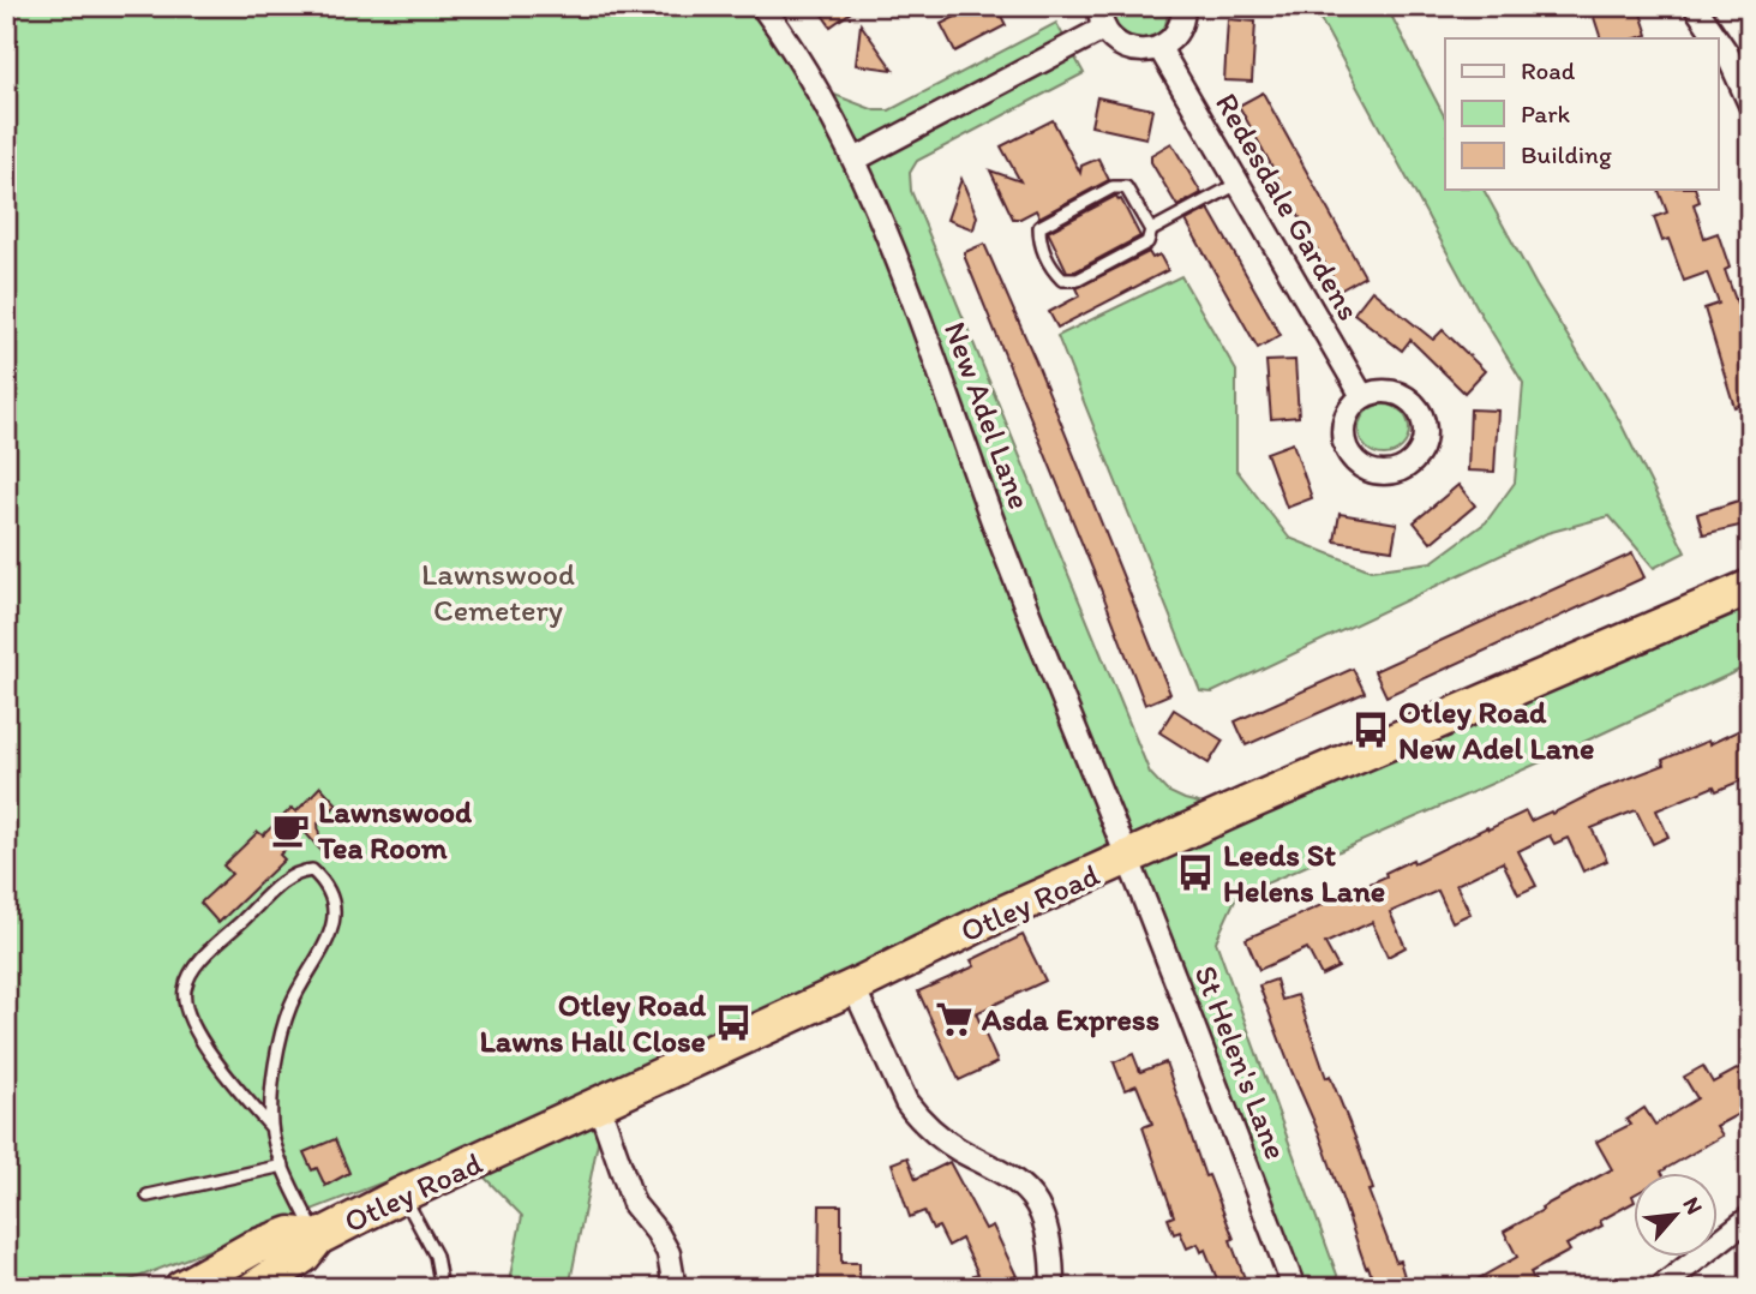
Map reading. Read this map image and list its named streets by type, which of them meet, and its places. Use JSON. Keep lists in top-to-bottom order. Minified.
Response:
{"streets":{"highway":["Otley Road"],"street":["Redesdale Gardens","New Adel Lane","St Helen's Lane"]},"crossings":[["New Adel Lane","Otley Road"],["New Adel Lane","St Helen's Lane"],["Otley Road","St Helen's Lane"]],"parks":["Lawnswood Cemetery"],"places":{"bus stop":["Otley Road New Adel Lane","Leeds St Helens Lane","Otley Road Lawns Hall Close"],"cafe":["Lawnswood Tea Room"],"supermarket":["Asda Express"]},"legend":["Road","Park","Building"],"north":"top right"}
